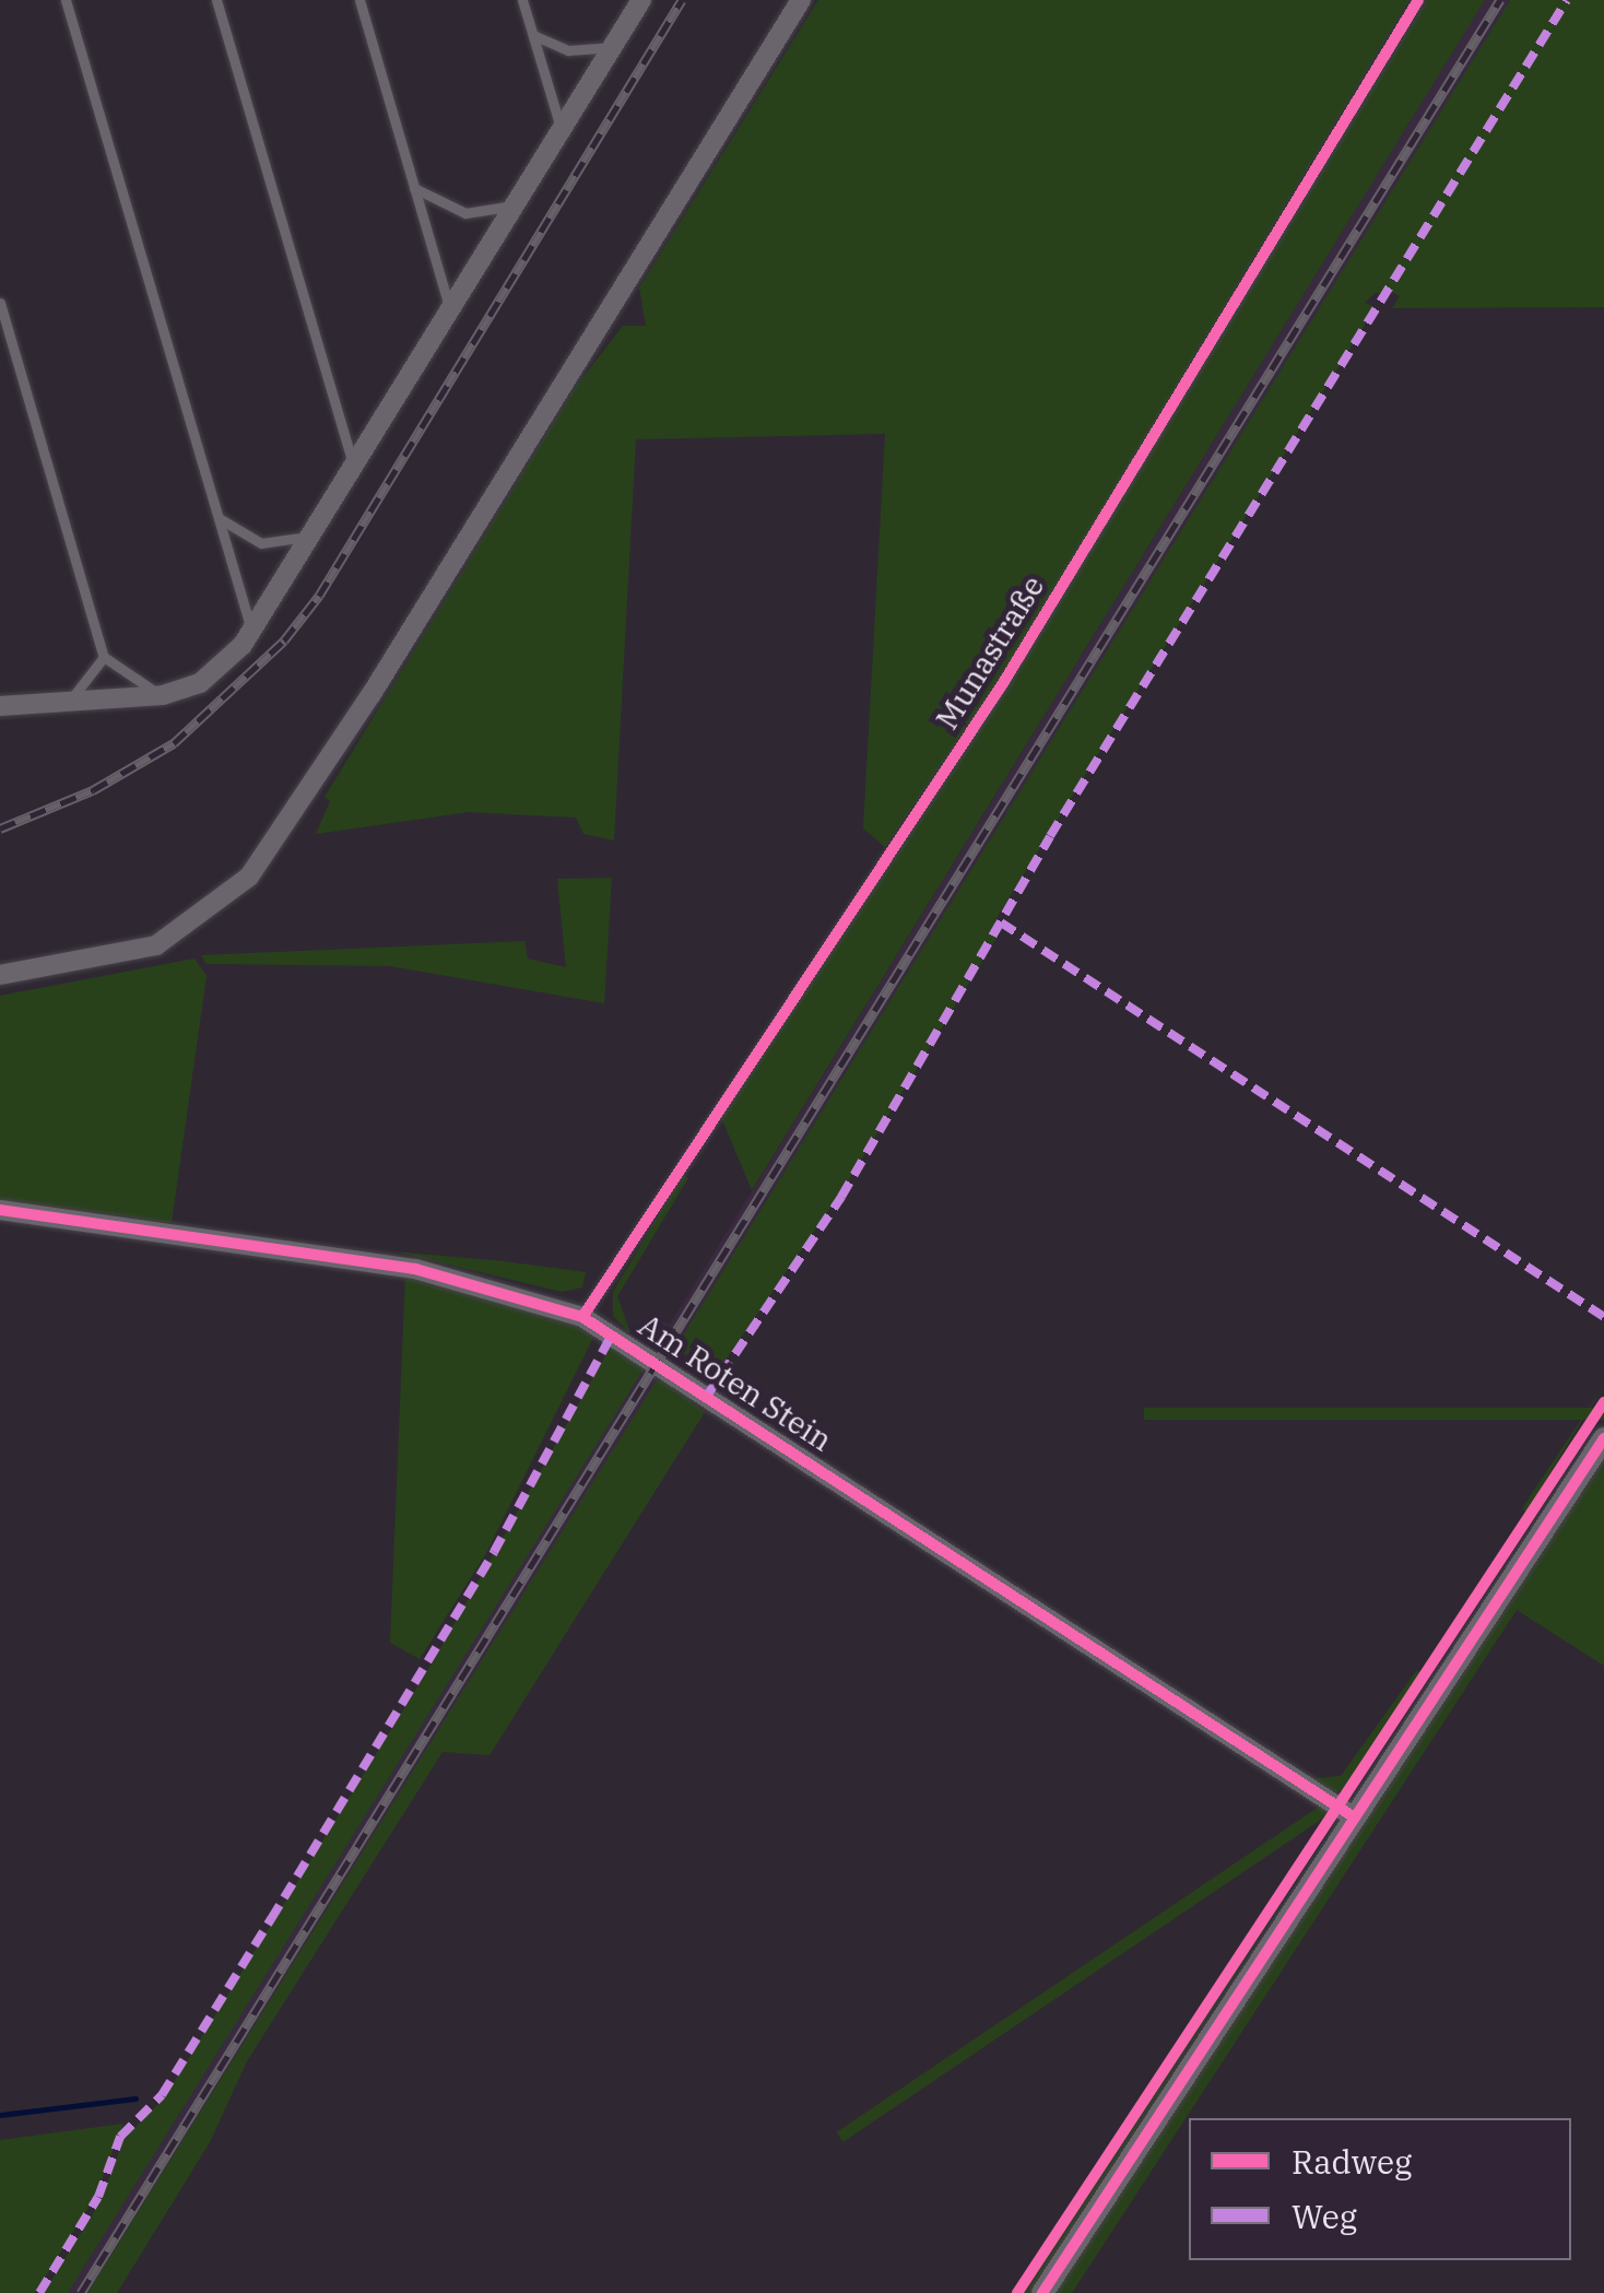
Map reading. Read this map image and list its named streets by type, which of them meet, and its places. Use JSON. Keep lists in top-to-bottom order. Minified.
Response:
{"streets":{"street":["Am Roten Stein"],"lane":["Munastraße"]},"crossings":[["Munastraße","Am Roten Stein"]],"legend":["Radweg","Weg"]}
